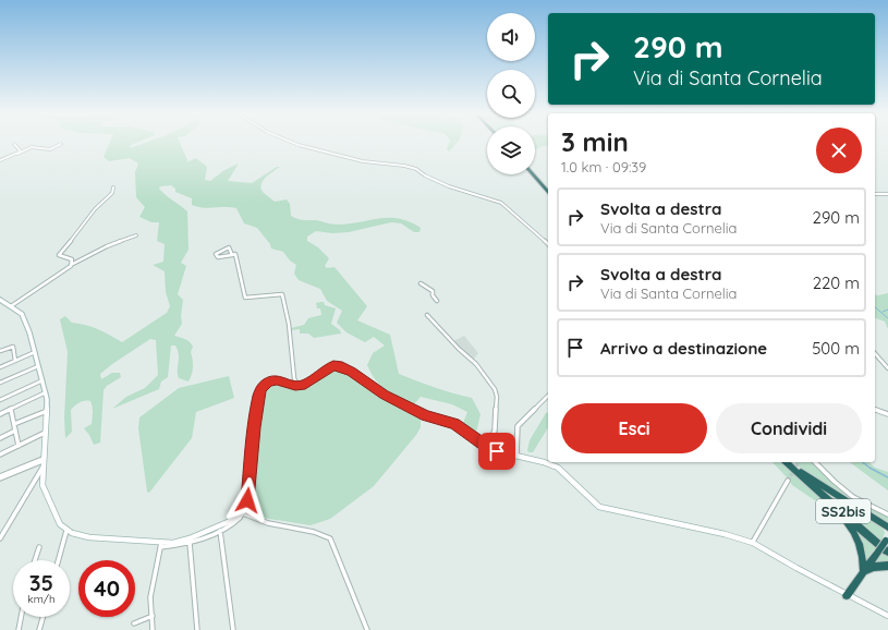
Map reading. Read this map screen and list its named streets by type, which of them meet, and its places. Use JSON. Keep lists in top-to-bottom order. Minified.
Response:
{"streets":{"highway":["SS2bis"]},"page":{"turn":["290 m","Via di Santa Cornelia"],"heading":["3 min","1.0 km · 09:39"],"list":[{"name":"Svolta a destra","note":"Via di Santa Cornelia","value":"290 m"},{"name":"Svolta a destra","note":"Via di Santa Cornelia","value":"220 m"},{"name":"Arrivo a destinazione","value":"500 m"}],"buttons":["Esci","Condividi"],"speed":"35 km/h","limit":"40"}}
